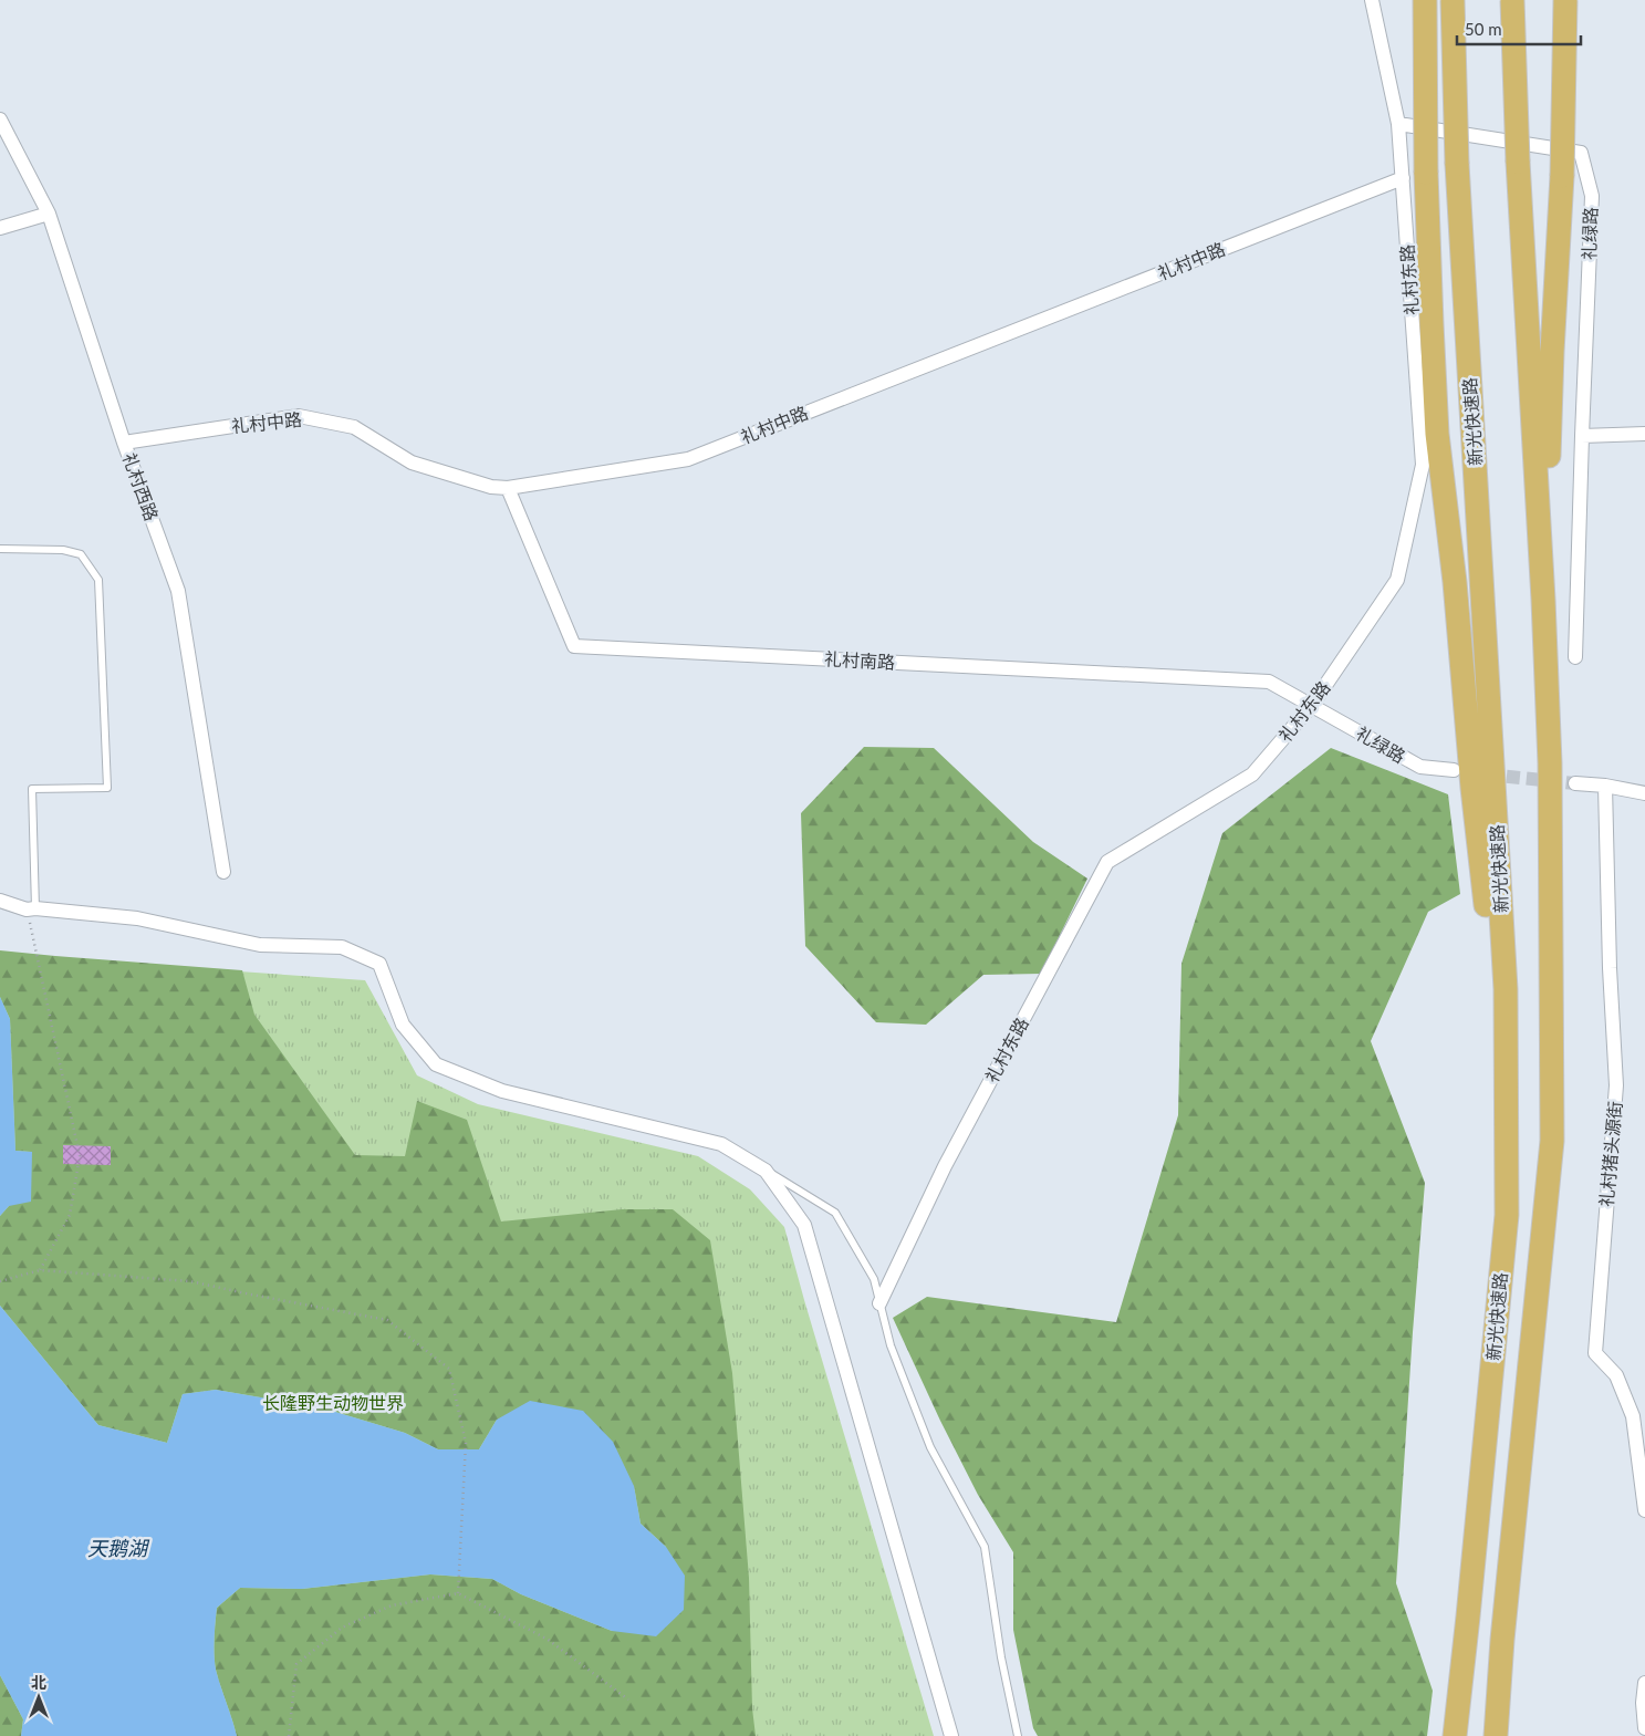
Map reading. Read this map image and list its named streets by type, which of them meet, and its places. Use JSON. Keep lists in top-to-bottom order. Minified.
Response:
{"streets":{"highway":["新光快速路"],"street":["礼绿路","礼村中路","礼村东路","礼村西路","礼村南路","礼村猪头源街"]},"crossings":[["礼绿路","礼村东路"],["礼绿路","礼村南路"],["礼村中路","礼村东路"],["礼村中路","礼村西路"],["礼村中路","礼村南路"],["礼村东路","礼村南路"]],"water":["天鹅湖"],"parks":["长隆野生动物世界"],"scale_bar":"50 m","north":"top"}
